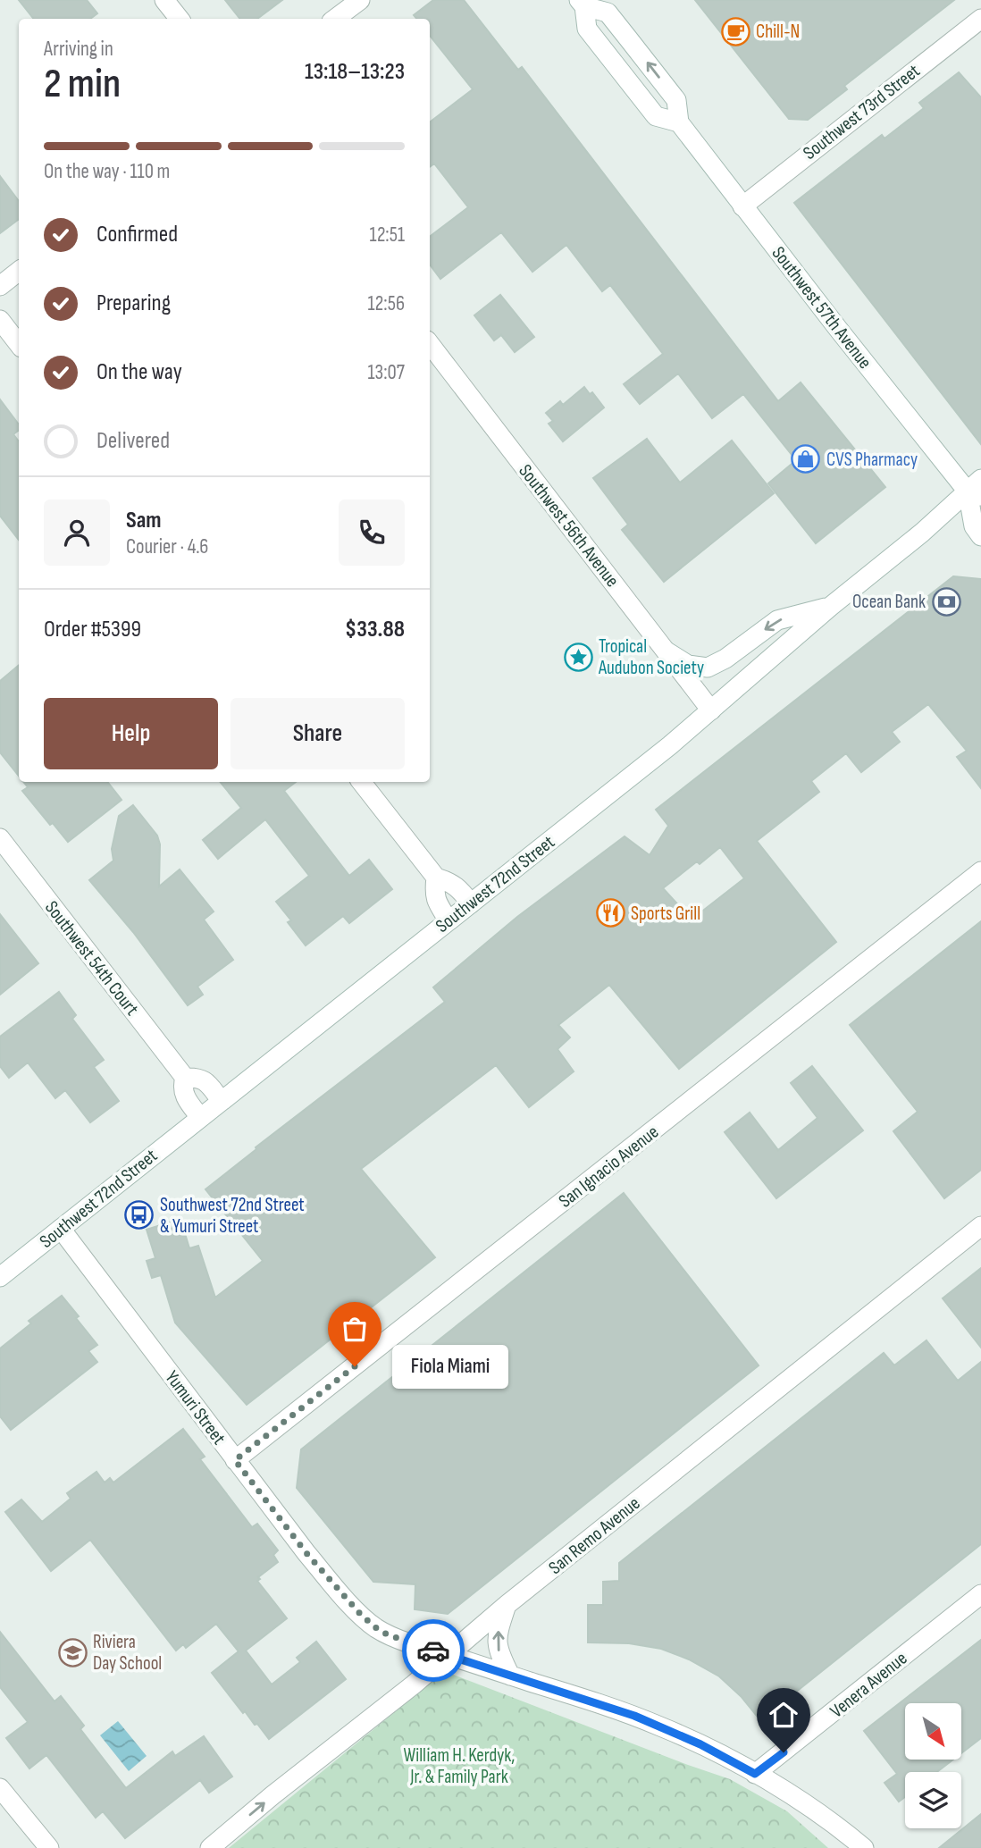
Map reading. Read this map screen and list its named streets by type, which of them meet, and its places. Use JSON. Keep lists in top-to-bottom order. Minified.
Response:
{"streets":{"street":["Southwest 73rd Street","Southwest 57th Avenue","Southwest 56th Avenue","Southwest 72nd Street","Southwest 54th Court","San Ignacio Avenue","Yumuri Street","San Remo Avenue","Venera Avenue"]},"crossings":[["Southwest 73rd Street","Southwest 57th Avenue"],["Southwest 57th Avenue","Southwest 72nd Street"],["Southwest 56th Avenue","Southwest 72nd Street"],["Southwest 72nd Street","Southwest 54th Court"],["Southwest 72nd Street","Yumuri Street"],["San Ignacio Avenue","Yumuri Street"],["Yumuri Street","San Remo Avenue"],["Yumuri Street","Venera Avenue"]],"parks":["William H. Kerdyk, Jr. & Family Park"],"places":{"cafe":["Chill-N"],"shop":["CVS Pharmacy"],"bank":["Ocean Bank"],"place":["Tropical Audubon Society"],"restaurant":["Sports Grill"],"bus stop":["Southwest 72nd Street & Yumuri Street"],"other":["Fiola Miami"],"school or university":["Riviera Day School"]},"north":"bottom right","page":{"heading":["2 min","Arriving in","13:18–13:23"],"panel":["Sam","Courier · 4.6","Order #5399","$33.88"],"bar":"On the way · 110 m","list":[["Confirmed","12:51"],["Preparing","12:56"],["On the way","13:07"],"Delivered"],"buttons":["Help","Share"],"bubble":"Fiola Miami"}}
